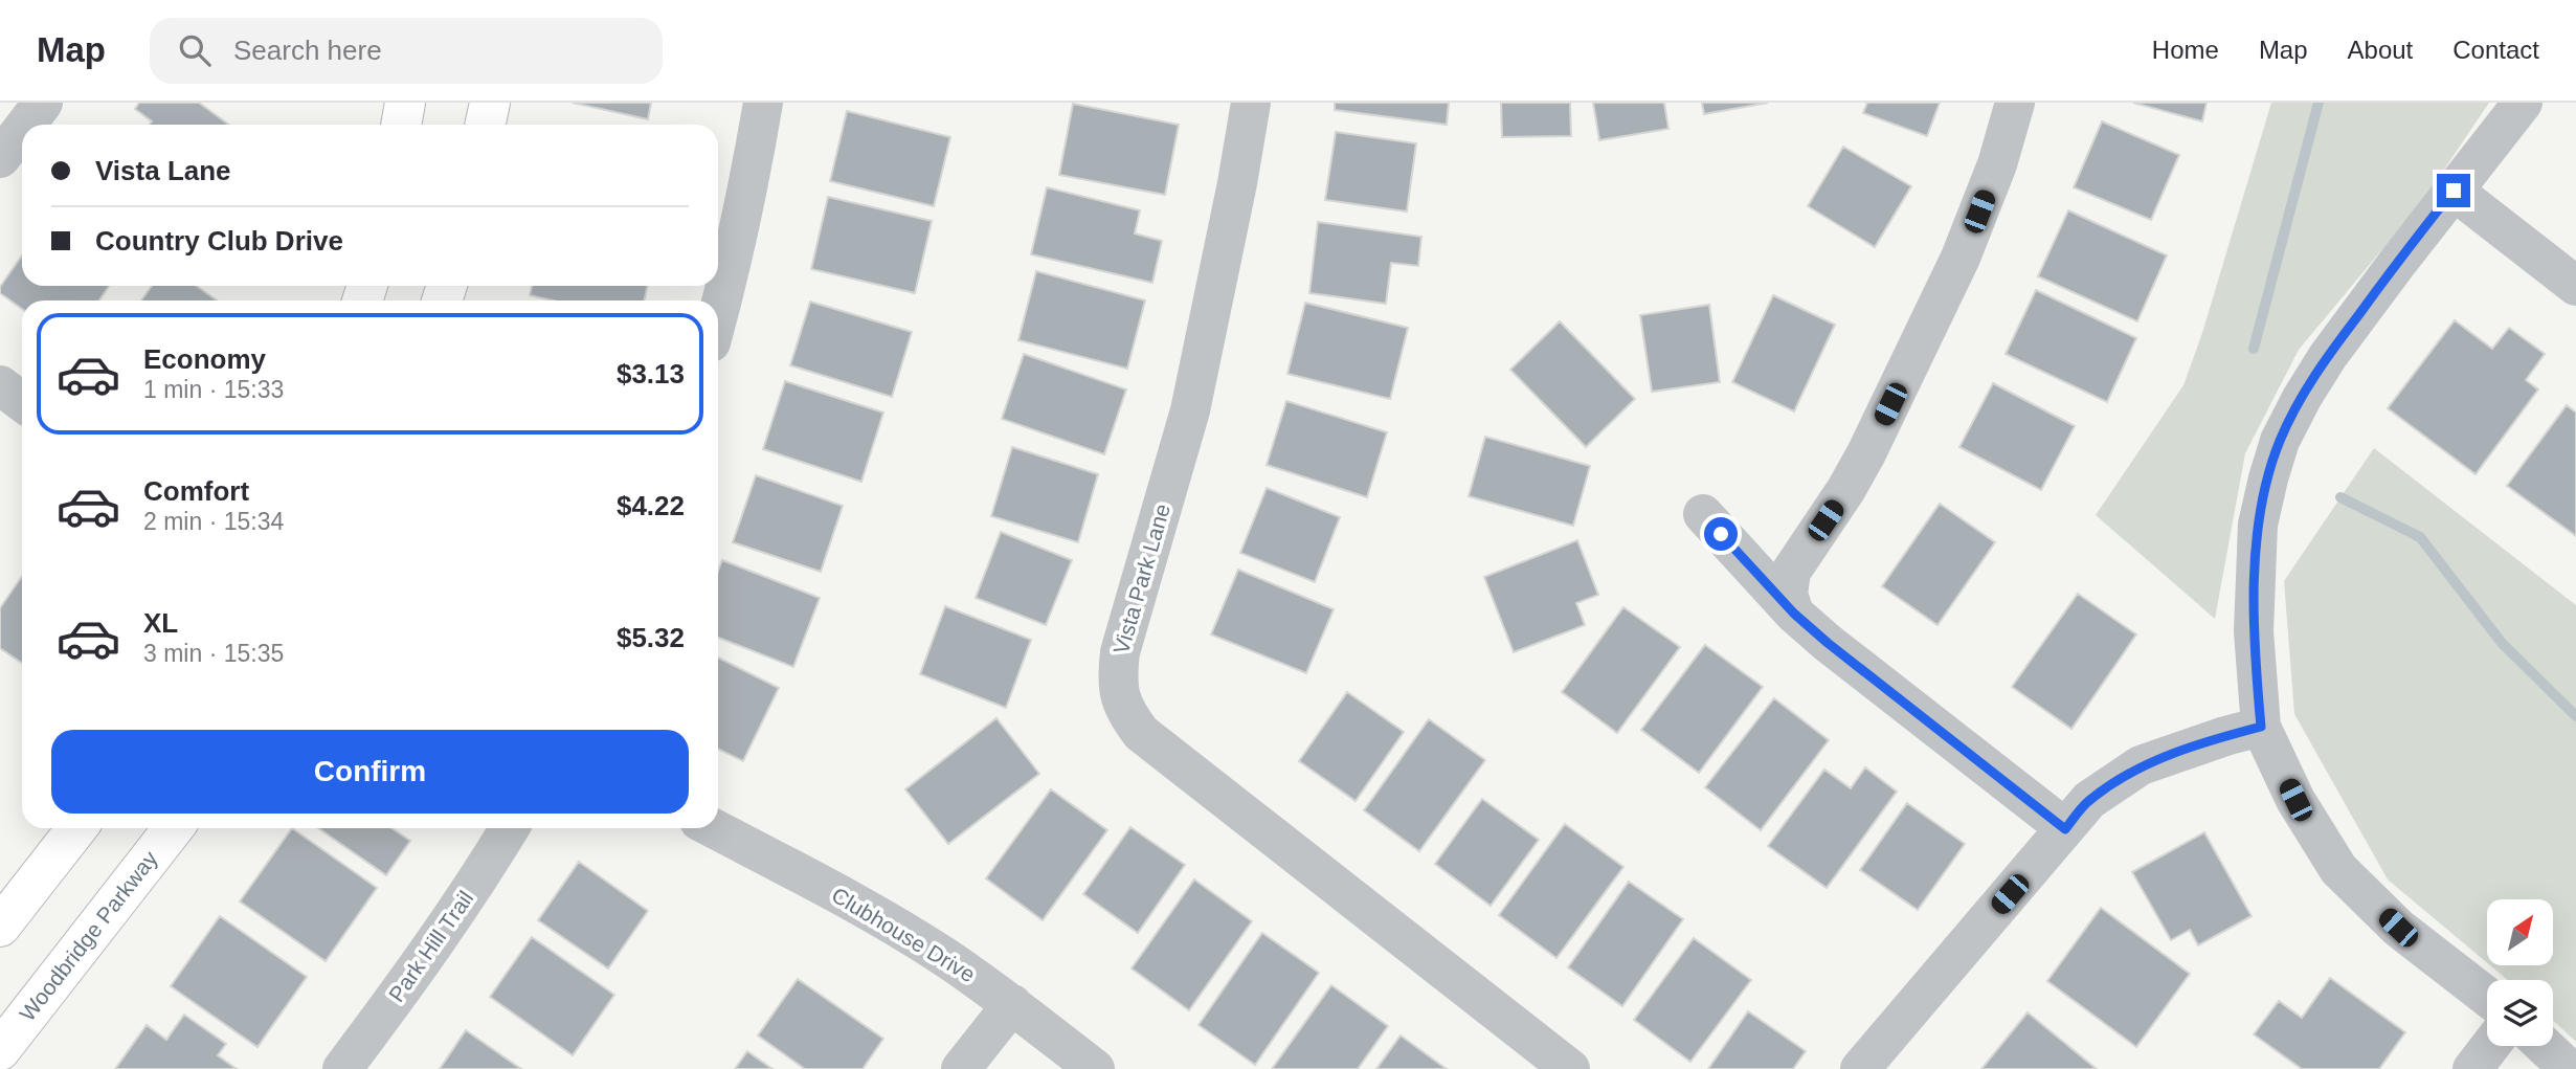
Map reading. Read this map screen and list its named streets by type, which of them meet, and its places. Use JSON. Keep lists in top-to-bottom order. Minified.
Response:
{"streets":{"main road":["Woodbridge Parkway"],"street":["Vista Park Lane","Clubhouse Drive","Park Hill Trail"]},"north":"top right","page":{"header":"Map","search":"Search here","nav":["Home","Map","About","Contact"],"banner":["Vista Lane","Country Club Drive"],"list":[{"name":"Economy","note":"1 min · 15:33","value":"$3.13"},{"name":"Comfort","note":"2 min · 15:34","value":"$4.22"},{"name":"XL","note":"3 min · 15:35","value":"$5.32"}],"buttons":"Confirm"}}
